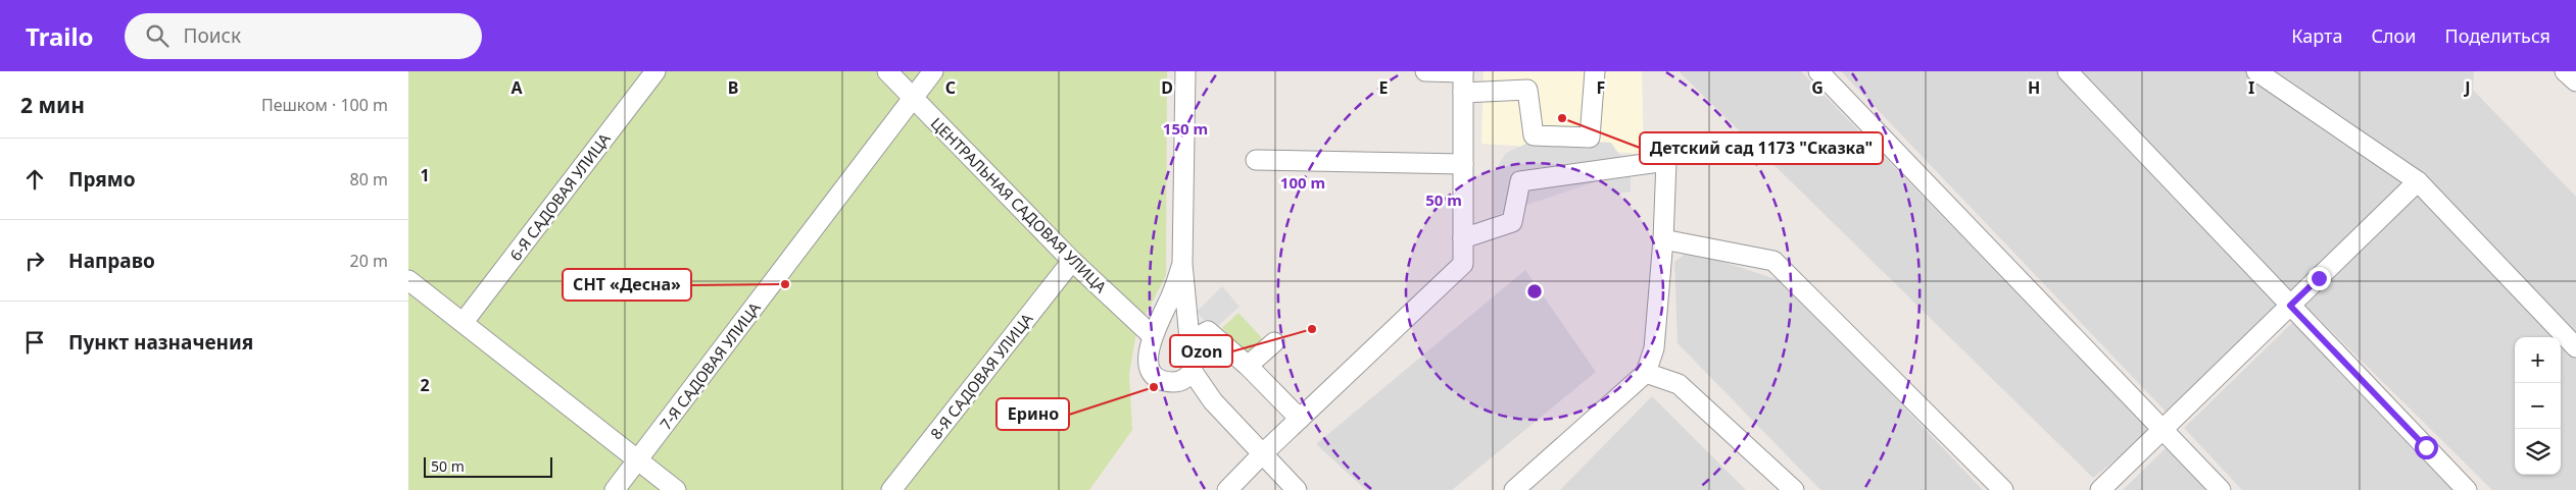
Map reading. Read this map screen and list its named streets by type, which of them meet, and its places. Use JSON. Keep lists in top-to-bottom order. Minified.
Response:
{"streets":{"street":["6-Я САДОВАЯ УЛИЦА","ЦЕНТРАЛЬНАЯ САДОВАЯ УЛИЦА","7-Я САДОВАЯ УЛИЦА","8-Я САДОВАЯ УЛИЦА"]},"crossings":[["ЦЕНТРАЛЬНАЯ САДОВАЯ УЛИЦА","7-Я САДОВАЯ УЛИЦА"],["ЦЕНТРАЛЬНАЯ САДОВАЯ УЛИЦА","8-Я САДОВАЯ УЛИЦА"]],"places":["Детский сад 1173 \"Сказка\"","СНТ «Десна»","Ozon","Ерино"],"scale_bar":"50 m","page":{"header":"Trailo","search":"Поиск","nav":["Карта","Слои","Поделиться"],"heading":["2 мин","Пешком · 100 m"],"list":[["Прямо","80 m"],["Направо","20 m"],"Пункт назначения"],"map_buttons":["+","−"],"scale":"50 m"},"grid":{"columns":["A","B","C","D","E","F","G","H","I","J"],"rows":["1","2"]},"rings":["150 m","100 m","50 m"]}
